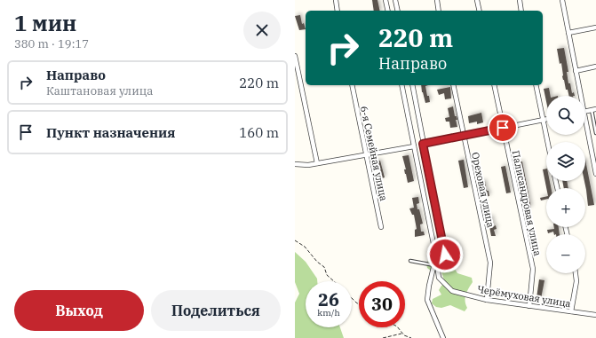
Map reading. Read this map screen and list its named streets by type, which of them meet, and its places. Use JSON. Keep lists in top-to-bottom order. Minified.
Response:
{"streets":{"street":["6-я Семейная улица","Ореховая улица","Палисандровая улица","Черёмуховая улица"]},"crossings":[["Ореховая улица","Черёмуховая улица"],["Палисандровая улица","Черёмуховая улица"]],"page":{"heading":["1 мин","380 m · 19:17"],"turn":["220 m","Направо"],"list":[{"name":"Направо","note":"Каштановая улица","value":"220 m"},{"name":"Пункт назначения","value":"160 m"}],"map_buttons":["+","−"],"speed":"26 km/h","limit":"30","buttons":["Выход","Поделиться"]}}
